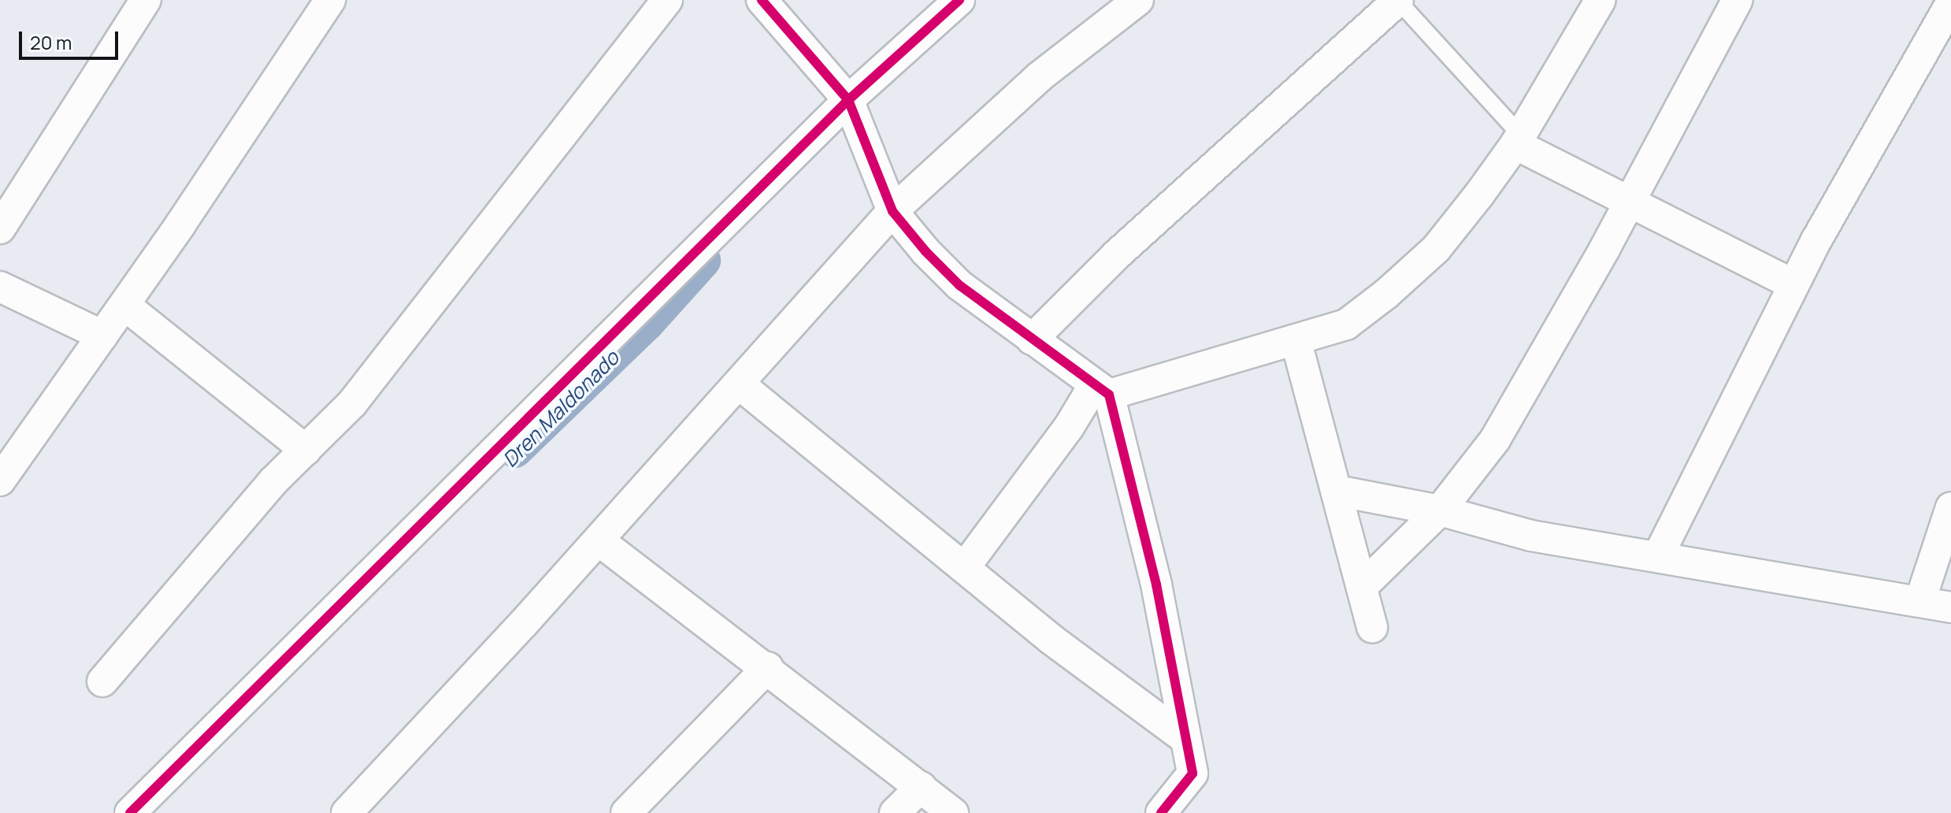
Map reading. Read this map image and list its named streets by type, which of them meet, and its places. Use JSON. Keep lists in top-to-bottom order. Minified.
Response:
{"water":["Dren Maldonado"],"scale_bar":"20 m"}
